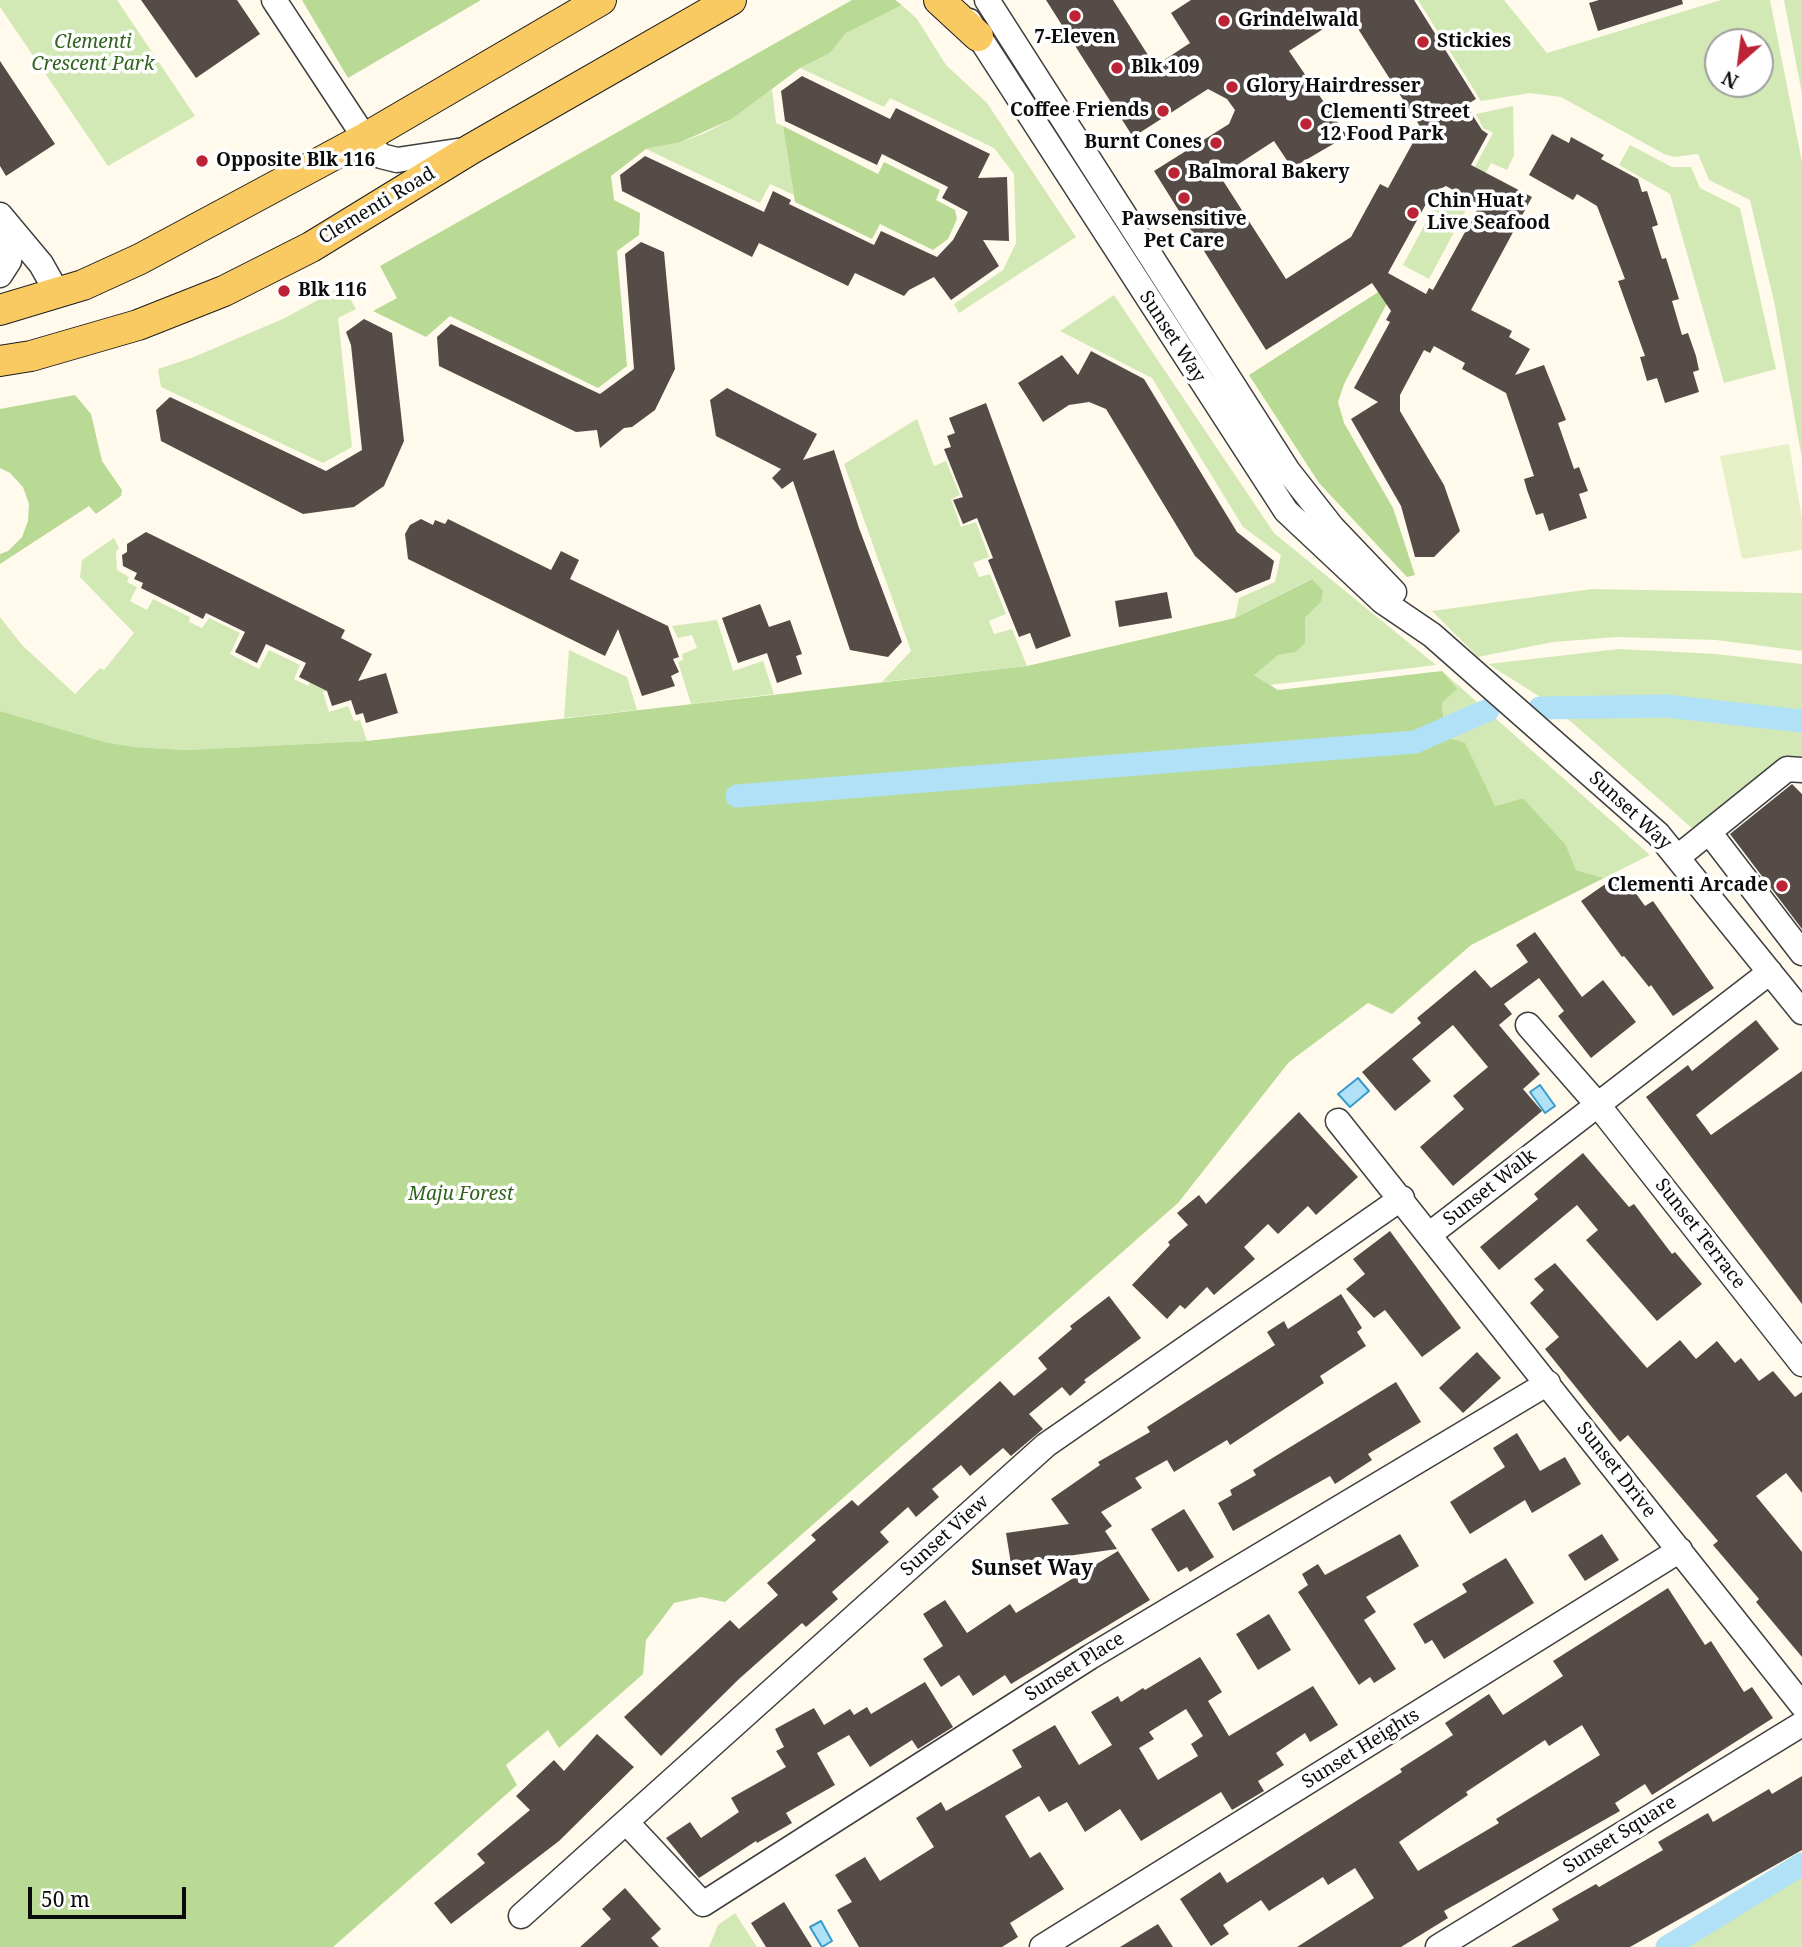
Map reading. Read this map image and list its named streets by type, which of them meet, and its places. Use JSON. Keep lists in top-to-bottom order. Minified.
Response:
{"streets":{"main road":["Clementi Road"],"street":["Sunset Way","Sunset Walk","Sunset Terrace","Sunset Drive","Sunset View","Sunset Place","Sunset Heights","Sunset Square"]},"crossings":[["Sunset Way","Sunset Walk"],["Sunset Walk","Sunset Terrace"],["Sunset Walk","Sunset Drive"],["Sunset Walk","Sunset View"],["Sunset Drive","Sunset Place"],["Sunset Drive","Sunset Heights"],["Sunset View","Sunset Place"]],"districts":["Sunset Way"],"parks":["Clementi Crescent Park","Maju Forest"],"places":["7-Eleven","Grindelwald","Stickies","Blk 109","Glory Hairdresser","Coffee Friends","Clementi Street 12 Food Park","Burnt Cones","Opposite Blk 116","Balmoral Bakery","Pawsensitive Pet Care","Chin Huat Live Seafood","Blk 116","Clementi Arcade"],"scale_bar":"50 m","north":"bottom left"}
